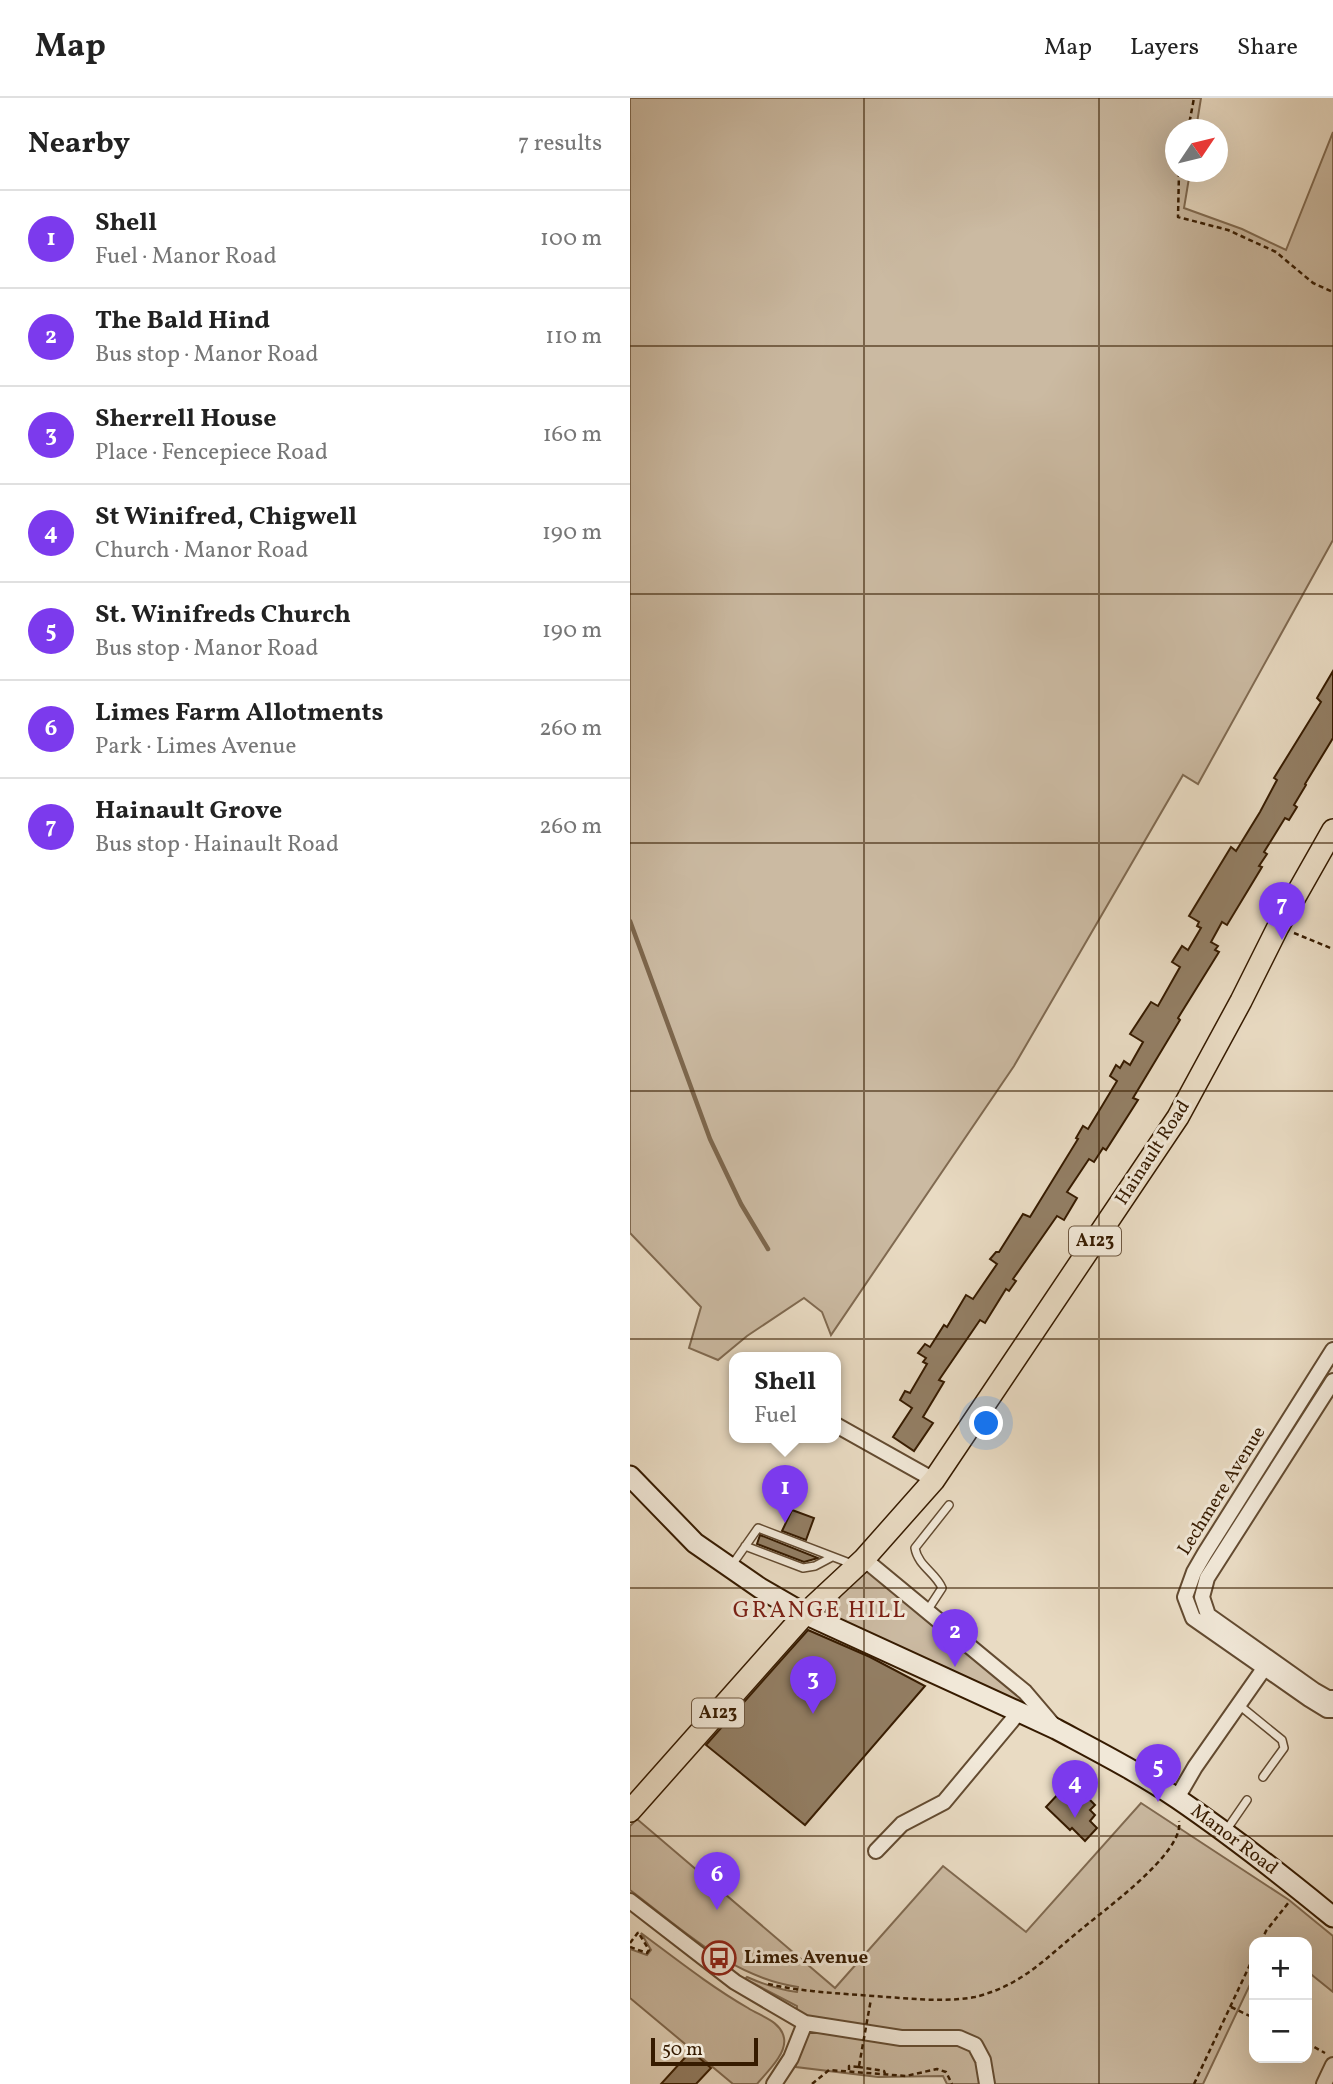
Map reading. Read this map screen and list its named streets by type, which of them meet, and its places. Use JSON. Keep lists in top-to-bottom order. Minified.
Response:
{"streets":{"main road":["Hainault Road","A123","Manor Road"],"street":["Lechmere Avenue"]},"crossings":[["Hainault Road","A123"],["Hainault Road","Manor Road"],["A123","Manor Road"]],"districts":["GRANGE HILL"],"places":{"bus stop":["Limes Avenue"]},"scale_bar":"50 m","north":"top right","page":{"header":"Map","nav":["Map","Layers","Share"],"heading":["Nearby","7 results"],"list":[{"mark":"1","name":"Shell","note":"Fuel · Manor Road","value":"100 m"},{"mark":"2","name":"The Bald Hind","note":"Bus stop · Manor Road","value":"110 m"},{"mark":"3","name":"Sherrell House","note":"Place · Fencepiece Road","value":"160 m"},{"mark":"4","name":"St Winifred, Chigwell","note":"Church · Manor Road","value":"190 m"},{"mark":"5","name":"St. Winifreds Church","note":"Bus stop · Manor Road","value":"190 m"},{"mark":"6","name":"Limes Farm Allotments","note":"Park · Limes Avenue","value":"260 m"},{"mark":"7","name":"Hainault Grove","note":"Bus stop · Hainault Road","value":"260 m"}],"pins":["7","1","2","3","5","4","6"],"popup":["Shell","Fuel"],"map_buttons":["+","−"],"scale":"50 m"}}
